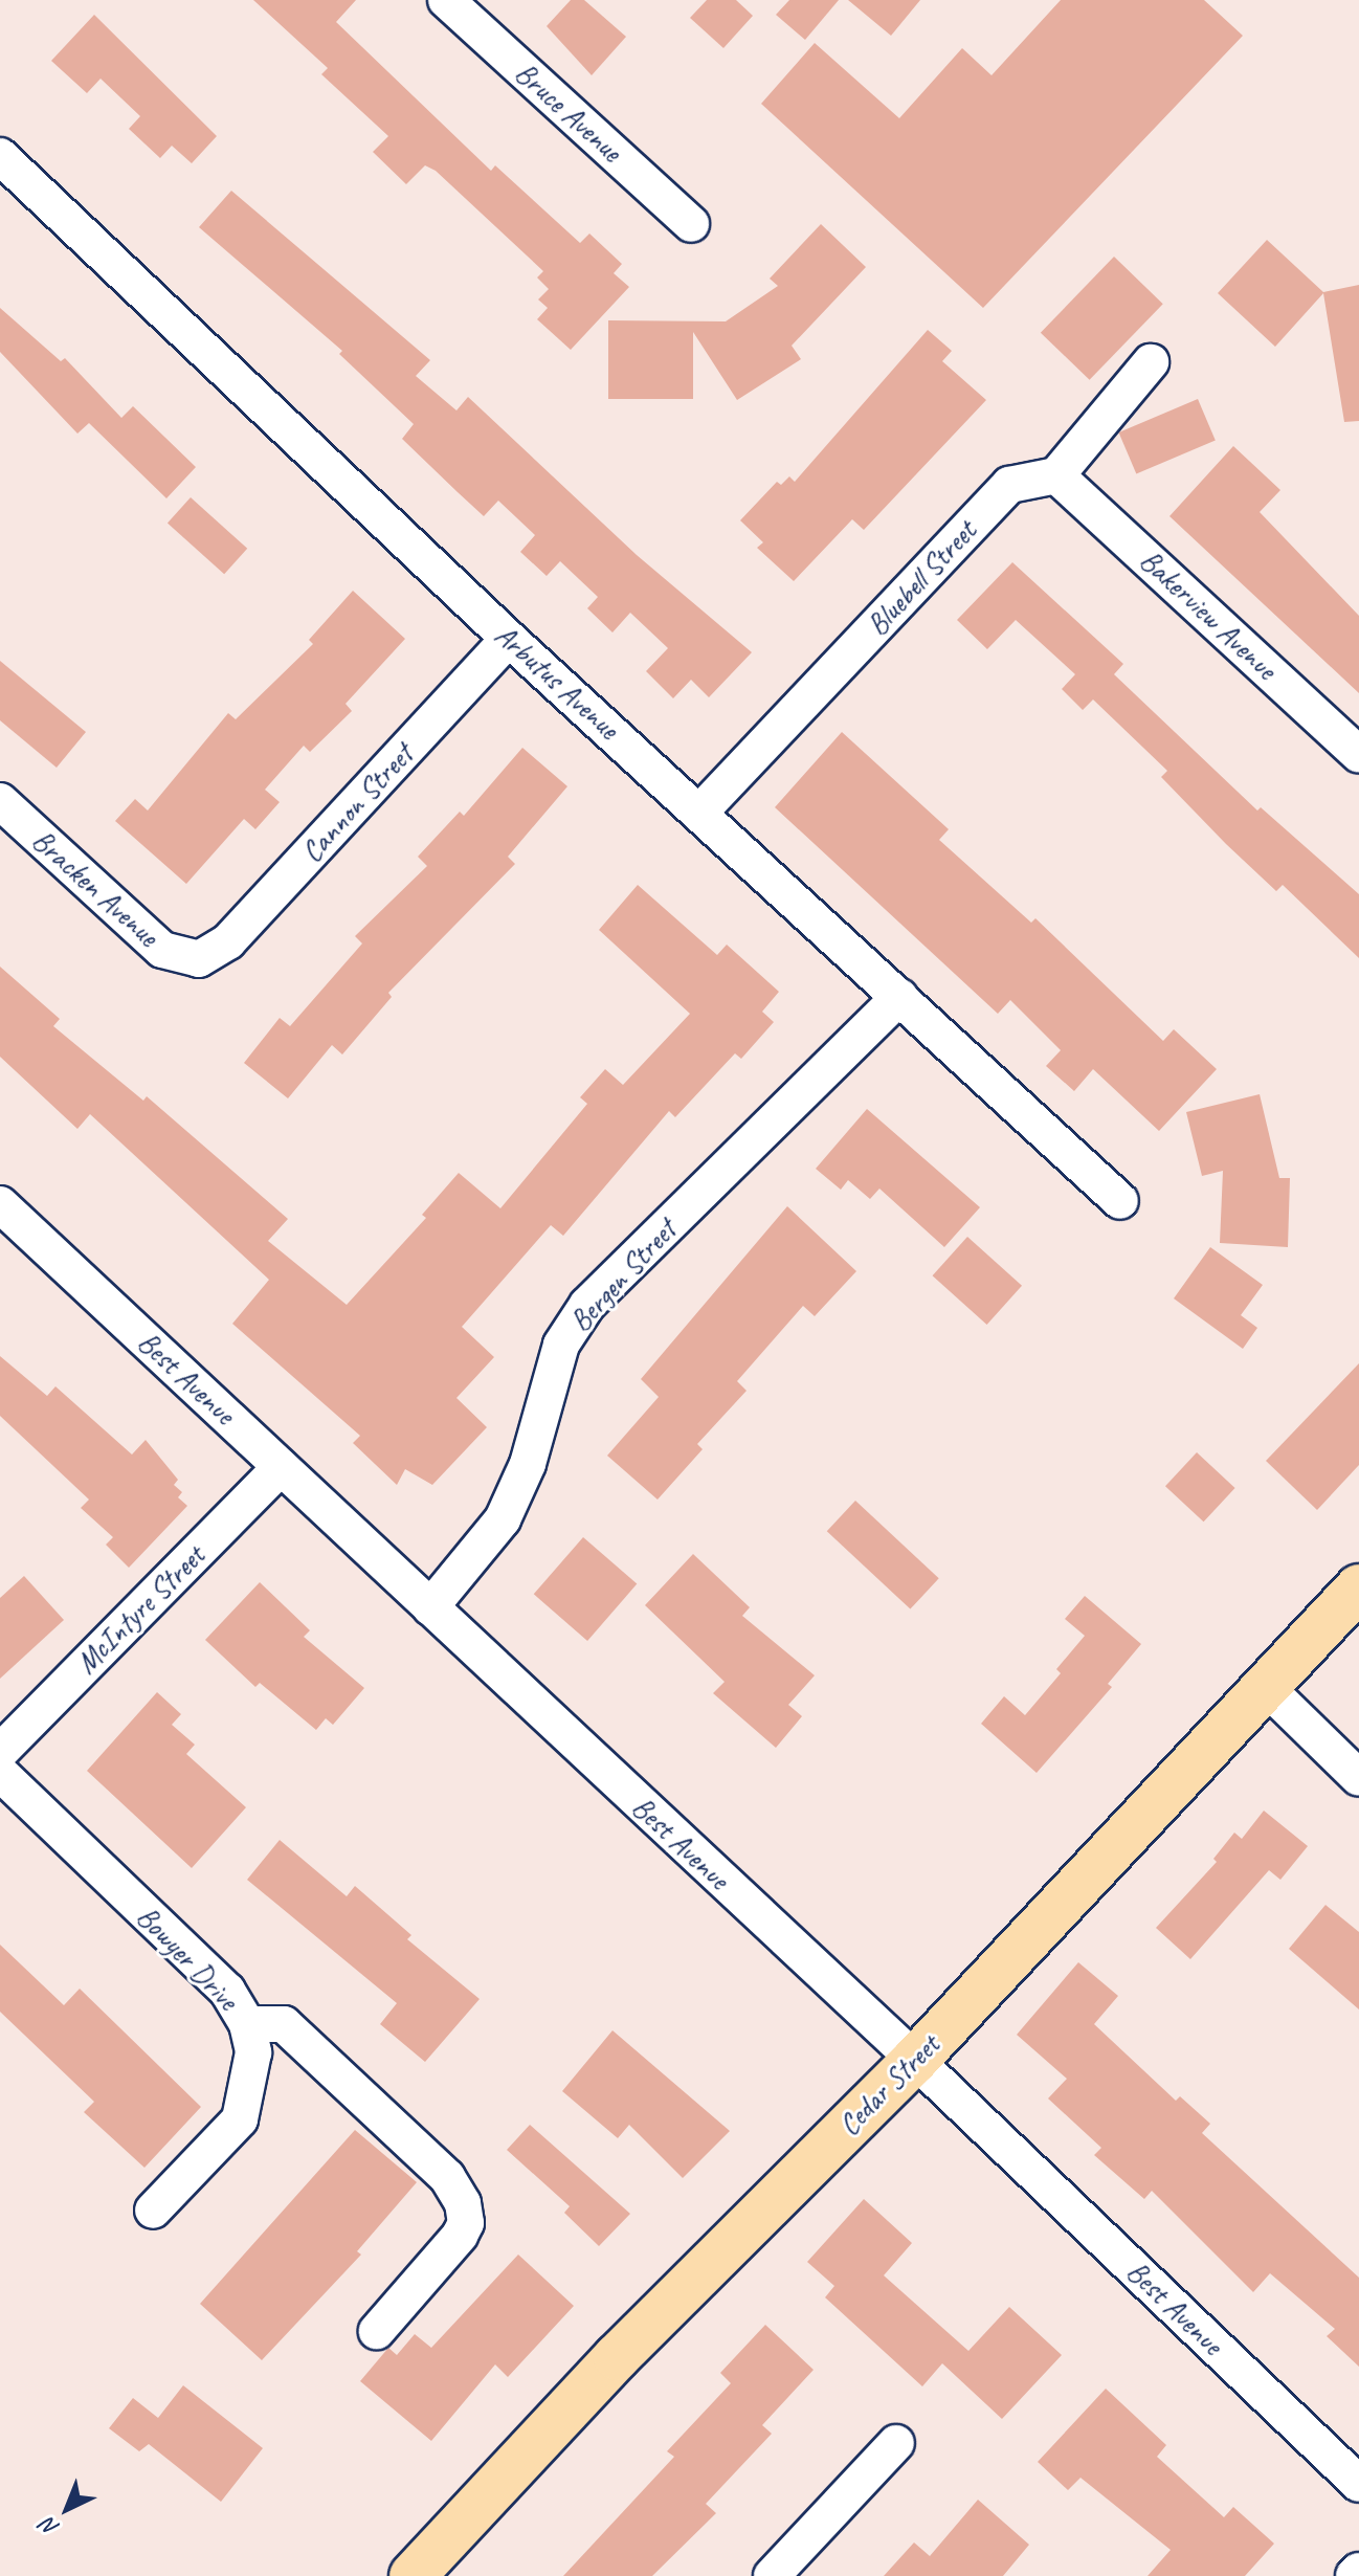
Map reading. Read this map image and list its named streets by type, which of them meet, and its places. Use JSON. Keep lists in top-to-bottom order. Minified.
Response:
{"streets":{"main road":["Cedar Street"],"street":["Bruce Avenue","Bluebell Street","Bakerview Avenue","Arbutus Avenue","Cannon Street","Bracken Avenue","Bergen Street","Best Avenue","McIntyre Street","Bowyer Drive"]},"crossings":[["Bluebell Street","Bakerview Avenue"],["Bluebell Street","Arbutus Avenue"],["Arbutus Avenue","Cannon Street"],["Arbutus Avenue","Bergen Street"],["Cannon Street","Bracken Avenue"],["Bergen Street","Best Avenue"],["Best Avenue","McIntyre Street"],["Best Avenue","Cedar Street"]],"north":"bottom left"}
